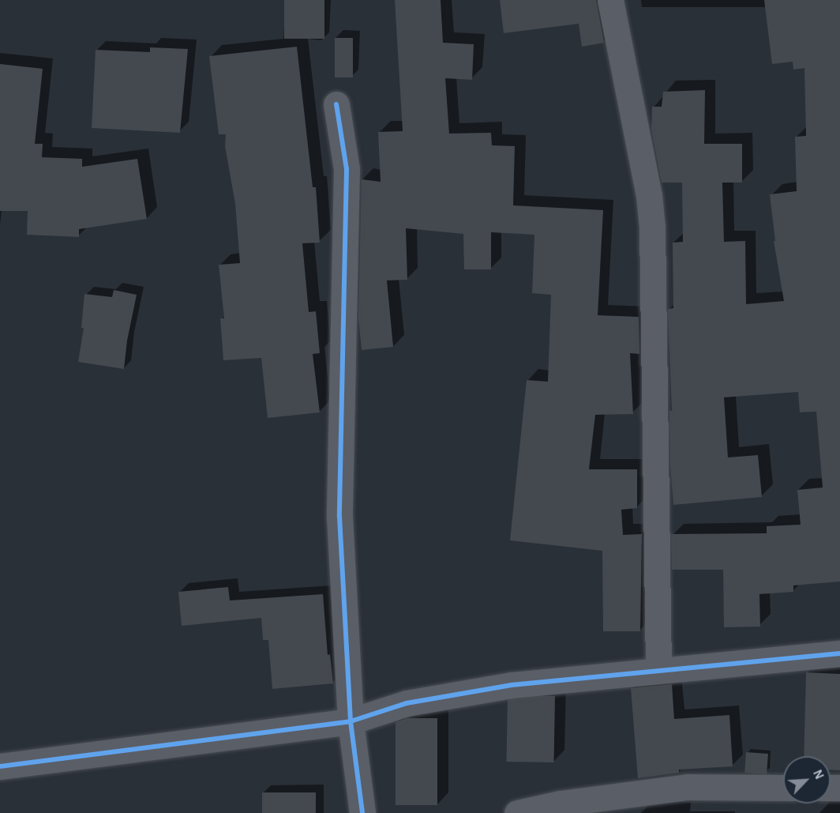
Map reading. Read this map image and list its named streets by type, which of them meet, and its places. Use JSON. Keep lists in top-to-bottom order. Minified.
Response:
{"north":"top right"}
